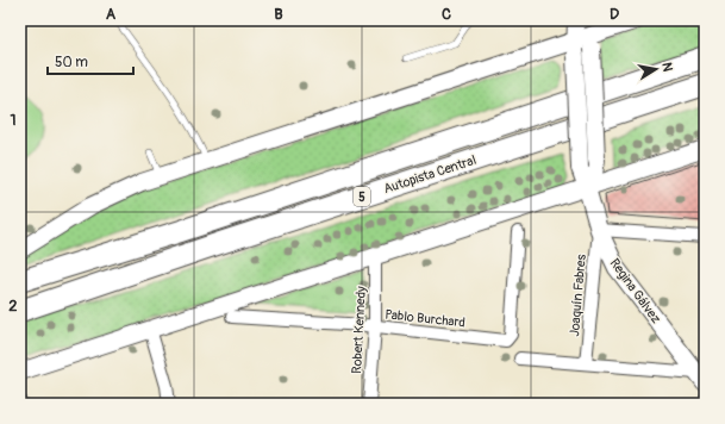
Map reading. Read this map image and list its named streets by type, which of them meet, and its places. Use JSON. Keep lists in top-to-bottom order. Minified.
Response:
{"streets":{"highway":["Autopista Central","5"],"main road":["Regina Gálvez"],"street":["Joaquín Fabres","Pablo Burchard","Robert Kennedy"]},"crossings":[["Regina Gálvez","Joaquín Fabres"],["Pablo Burchard","Robert Kennedy"]],"scale_bar":"50 m","north":"right","grid":{"columns":["A","B","C","D"],"rows":["1","2"]}}
